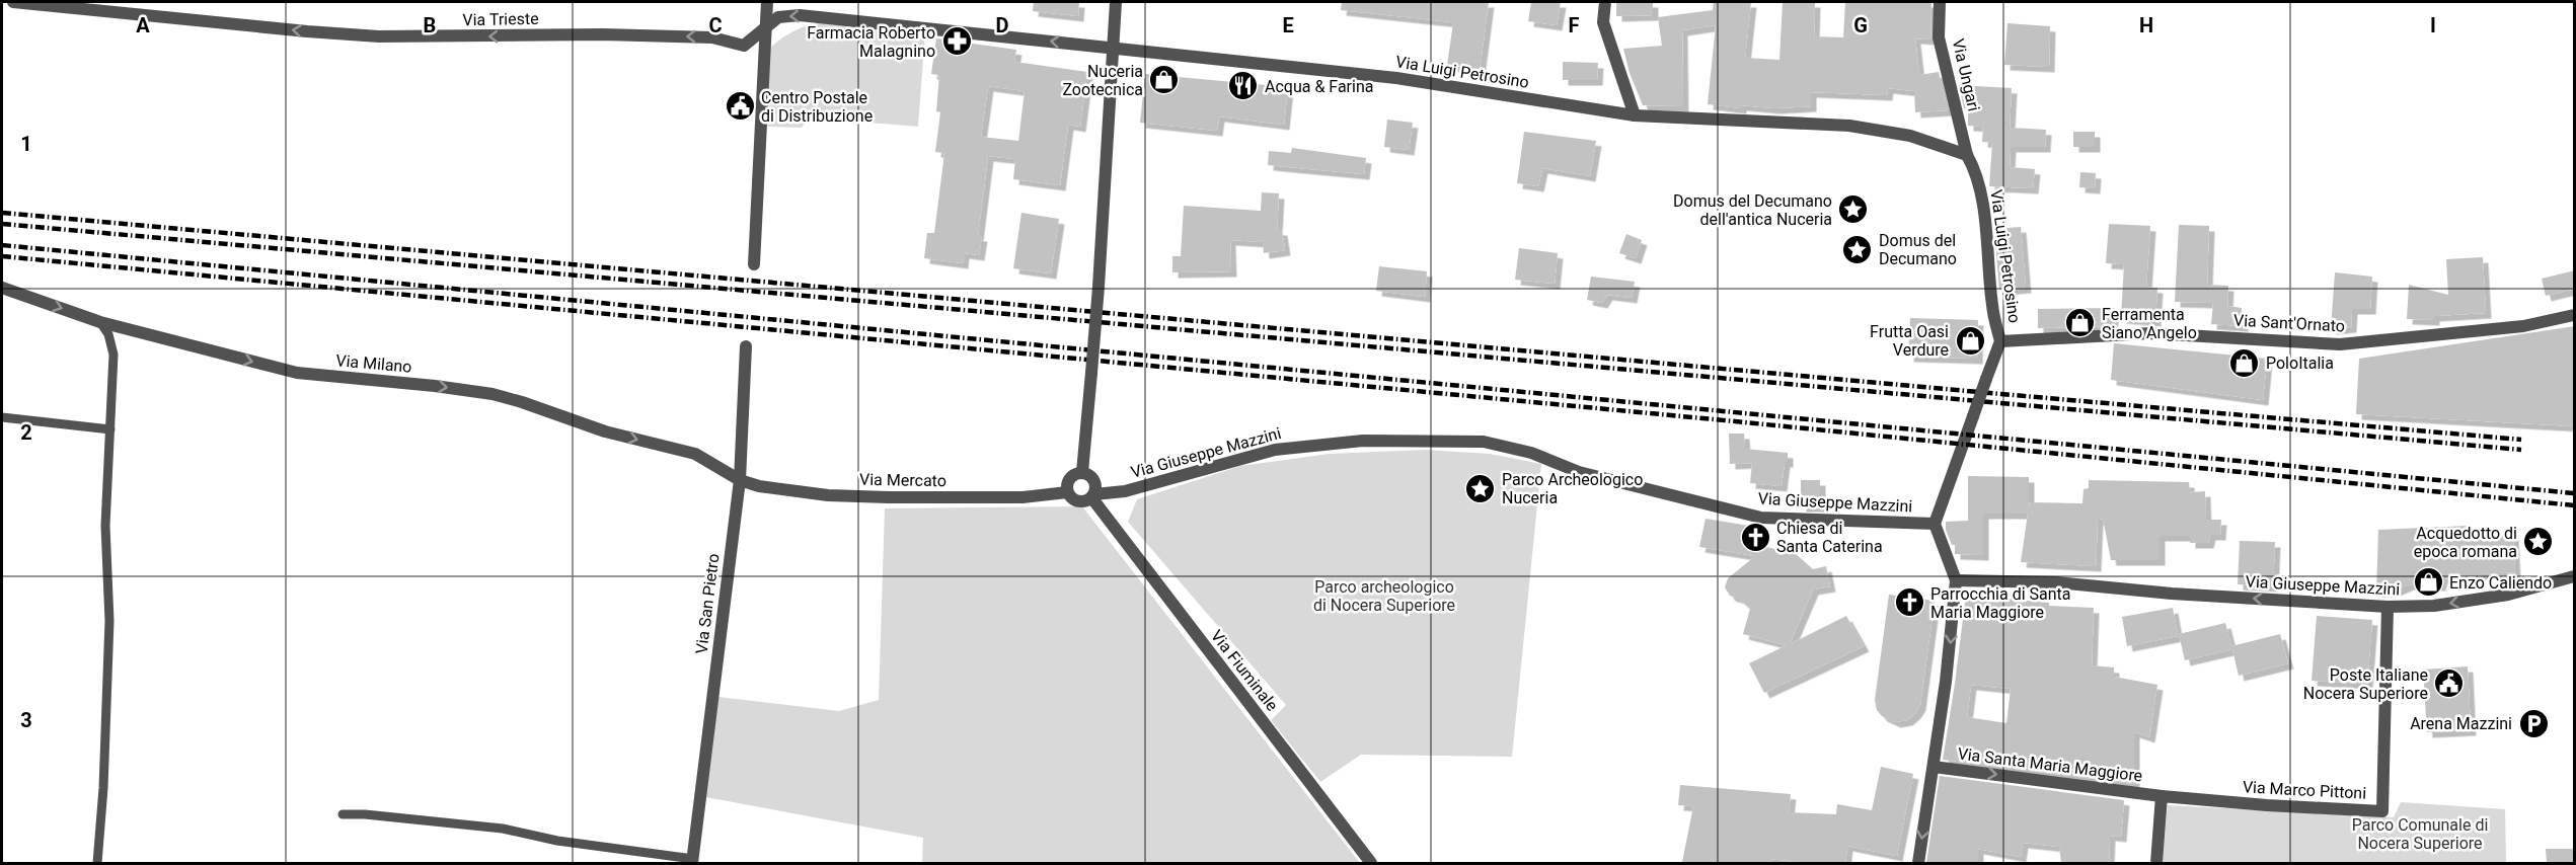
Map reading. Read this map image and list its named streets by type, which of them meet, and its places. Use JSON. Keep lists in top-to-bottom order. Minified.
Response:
{"streets":{"street":["Via Trieste","Via Luigi Petrosino","Via Ungari","Via Sant'Ornato","Via Milano","Via Giuseppe Mazzini","Via Mercato","Via San Pietro","Via Fiuminale","Via Santa Maria Maggiore","Via Marco Pittoni"]},"crossings":[["Via Trieste","Via Luigi Petrosino"],["Via Luigi Petrosino","Via Ungari"],["Via Luigi Petrosino","Via Sant'Ornato"],["Via Milano","Via Mercato"],["Via Milano","Via San Pietro"],["Via Giuseppe Mazzini","Via Mercato"],["Via Giuseppe Mazzini","Via Fiuminale"],["Via Giuseppe Mazzini","Via Santa Maria Maggiore"],["Via Giuseppe Mazzini","Via Marco Pittoni"],["Via Mercato","Via San Pietro"],["Via Mercato","Via Fiuminale"],["Via Santa Maria Maggiore","Via Marco Pittoni"]],"one_way":["Via Trieste","Via Milano","Via Giuseppe Mazzini"],"parks":["Parco archeologico di Nocera Superiore","Parco Comunale di Nocera Superiore"],"places":{"pharmacy":["Farmacia Roberto Malagnino"],"shop":["Nuceria Zootecnica","Ferramenta Siano Angelo","Frutta Oasi Verdure","PoloItalia","Enzo Caliendo"],"restaurant":["Acqua & Farina"],"public building":["Centro Postale di Distribuzione","Poste Italiane Nocera Superiore"],"place":["Domus del Decumano dell'antica Nuceria","Domus del Decumano","Parco Archeologico Nuceria","Acquedotto di epoca romana"],"church":["Chiesa di Santa Caterina","Parrocchia di Santa Maria Maggiore"],"parking":["Arena Mazzini"]},"grid":{"columns":["A","B","C","D","E","F","G","H","I"],"rows":["1","2","3"]}}
